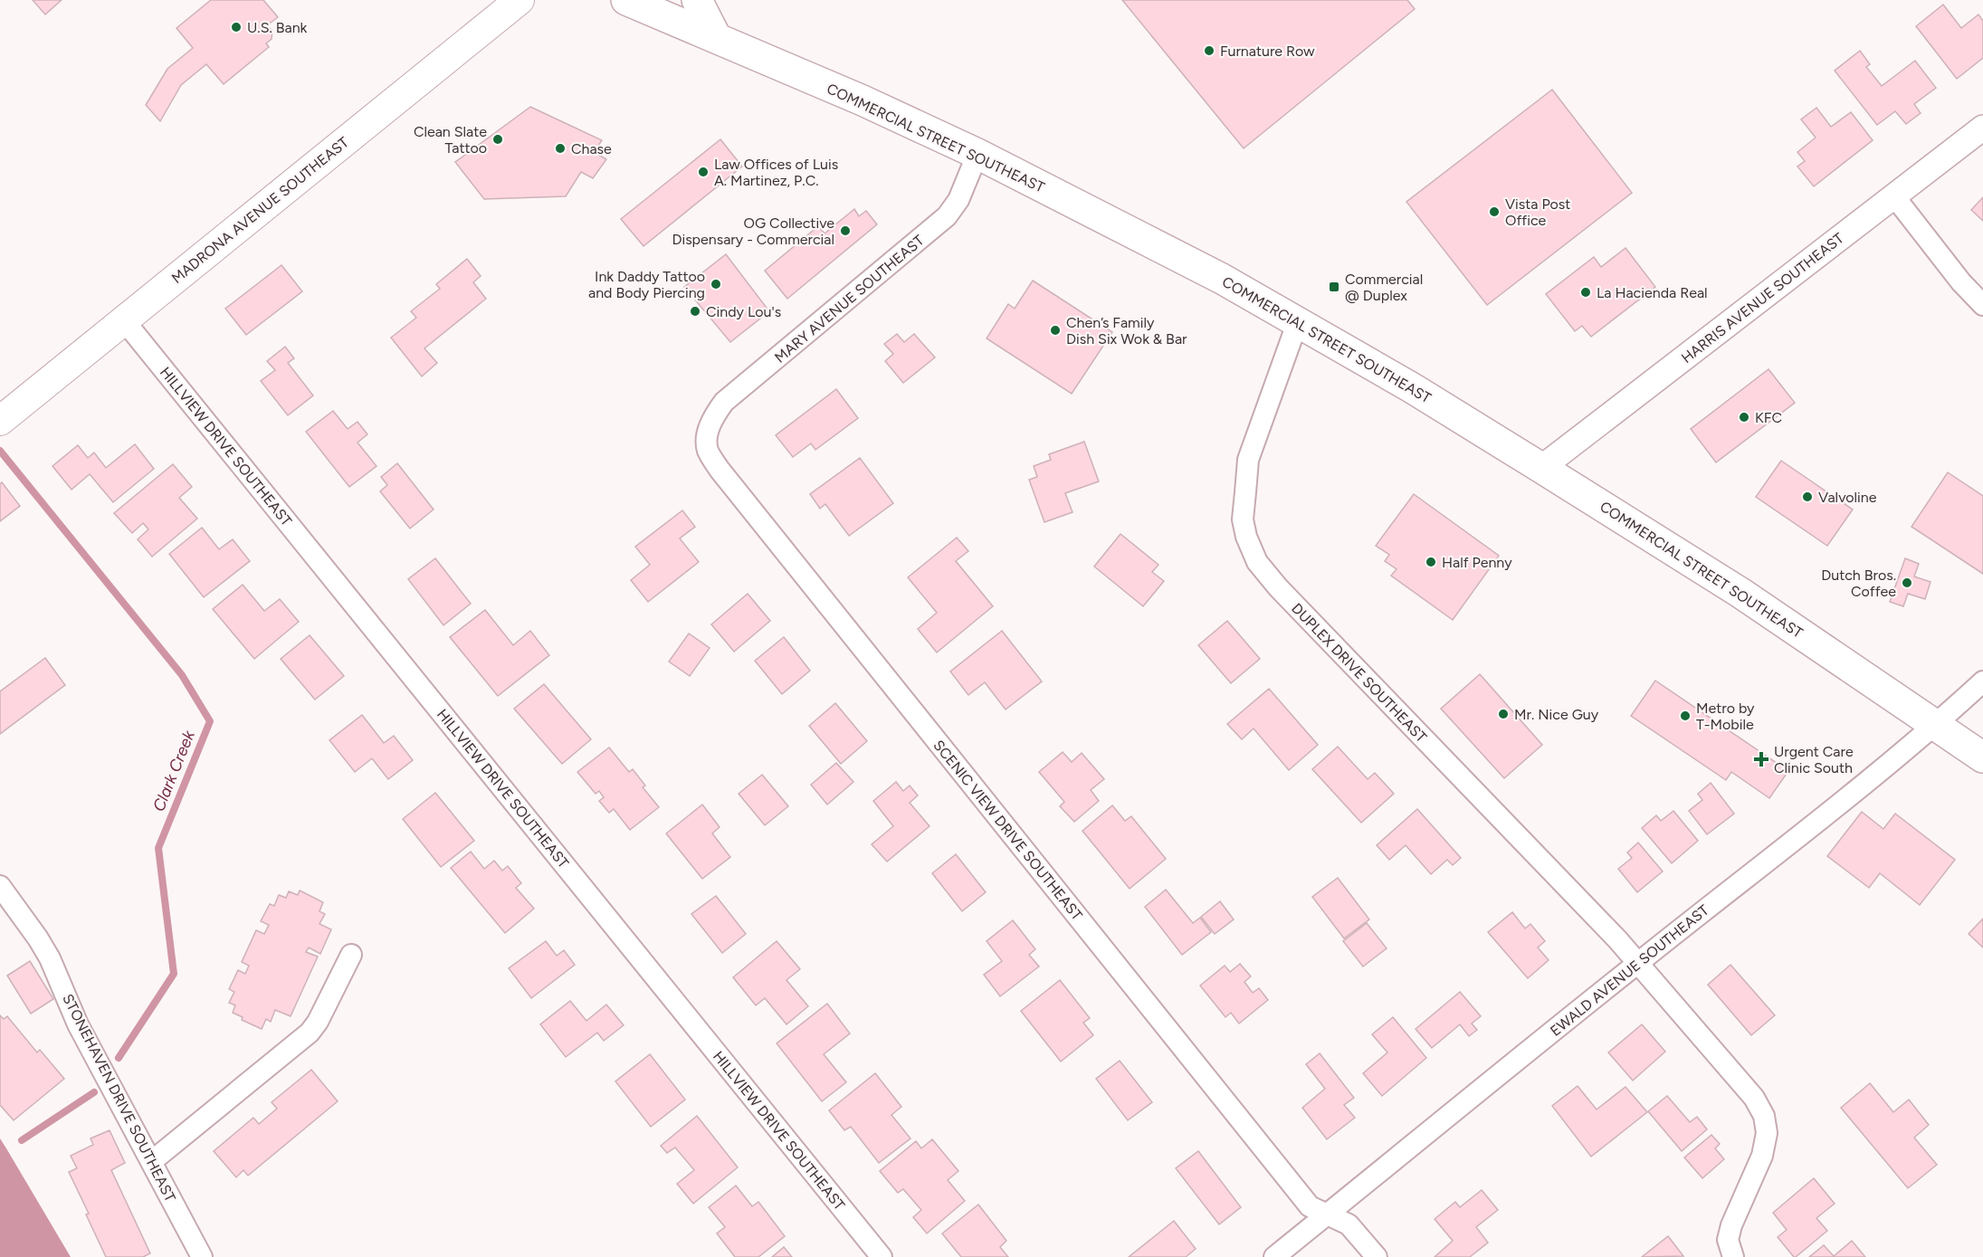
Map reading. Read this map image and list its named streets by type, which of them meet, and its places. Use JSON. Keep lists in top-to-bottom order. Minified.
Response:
{"streets":{"main road":["COMMERCIAL STREET SOUTHEAST","MADRONA AVENUE SOUTHEAST"],"street":["HARRIS AVENUE SOUTHEAST","MARY AVENUE SOUTHEAST","HILLVIEW DRIVE SOUTHEAST","DUPLEX DRIVE SOUTHEAST","SCENIC VIEW DRIVE SOUTHEAST","EWALD AVENUE SOUTHEAST","STONEHAVEN DRIVE SOUTHEAST"]},"crossings":[["COMMERCIAL STREET SOUTHEAST","HARRIS AVENUE SOUTHEAST"],["COMMERCIAL STREET SOUTHEAST","MARY AVENUE SOUTHEAST"],["COMMERCIAL STREET SOUTHEAST","DUPLEX DRIVE SOUTHEAST"],["COMMERCIAL STREET SOUTHEAST","EWALD AVENUE SOUTHEAST"],["MADRONA AVENUE SOUTHEAST","HILLVIEW DRIVE SOUTHEAST"],["MARY AVENUE SOUTHEAST","SCENIC VIEW DRIVE SOUTHEAST"],["DUPLEX DRIVE SOUTHEAST","EWALD AVENUE SOUTHEAST"],["SCENIC VIEW DRIVE SOUTHEAST","EWALD AVENUE SOUTHEAST"]],"water":["Clark Creek"],"places":{"other":["U.S. Bank","Furnature Row","Clean Slate Tattoo","Chase","Law Offices of Luis A. Martinez, P.C.","Vista Post Office","OG Collective Dispensary - Commercial","Ink Daddy Tattoo and Body Piercing","La Hacienda Real","Cindy Lou's","Chen’s Family Dish Six Wok & Bar","KFC","Valvoline","Half Penny","Dutch Bros. Coffee","Mr. Nice Guy","Metro by T-Mobile"],"transit":["Commercial @ Duplex"],"health":["Urgent Care Clinic South"]}}
